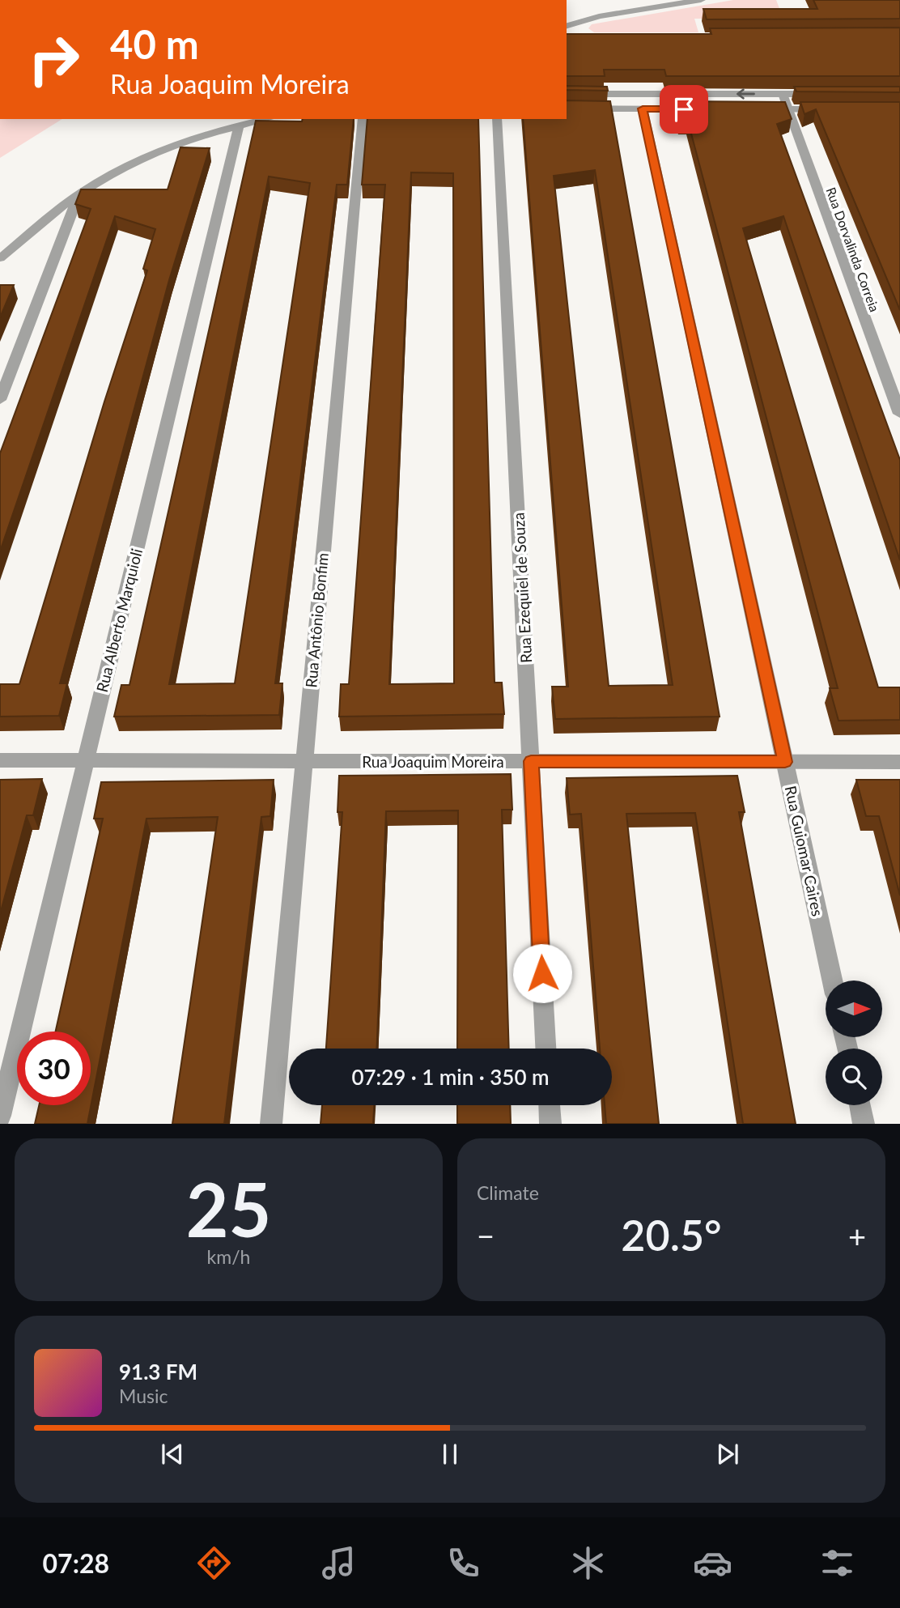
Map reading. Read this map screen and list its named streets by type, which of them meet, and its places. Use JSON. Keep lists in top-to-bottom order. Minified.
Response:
{"streets":{"street":["Rua Dorvalinda Correia","Rua Ezequiel de Souza","Rua Alberto Marquioli","Rua Antônio Bonfim","Rua Joaquim Moreira","Rua Guiomar Caires"]},"crossings":[["Rua Ezequiel de Souza","Rua Joaquim Moreira"],["Rua Alberto Marquioli","Rua Joaquim Moreira"],["Rua Antônio Bonfim","Rua Joaquim Moreira"],["Rua Joaquim Moreira","Rua Guiomar Caires"]],"north":"right","page":{"turn":["40 m","Rua Joaquim Moreira"],"limit":"30","trip":"07:29 · 1 min · 350 m","tile":[["25","km/h"],"Climate"],"heat":["−","20.5°","+"],"song":["91.3 FM","Music"],"tabs":"07:28"}}
